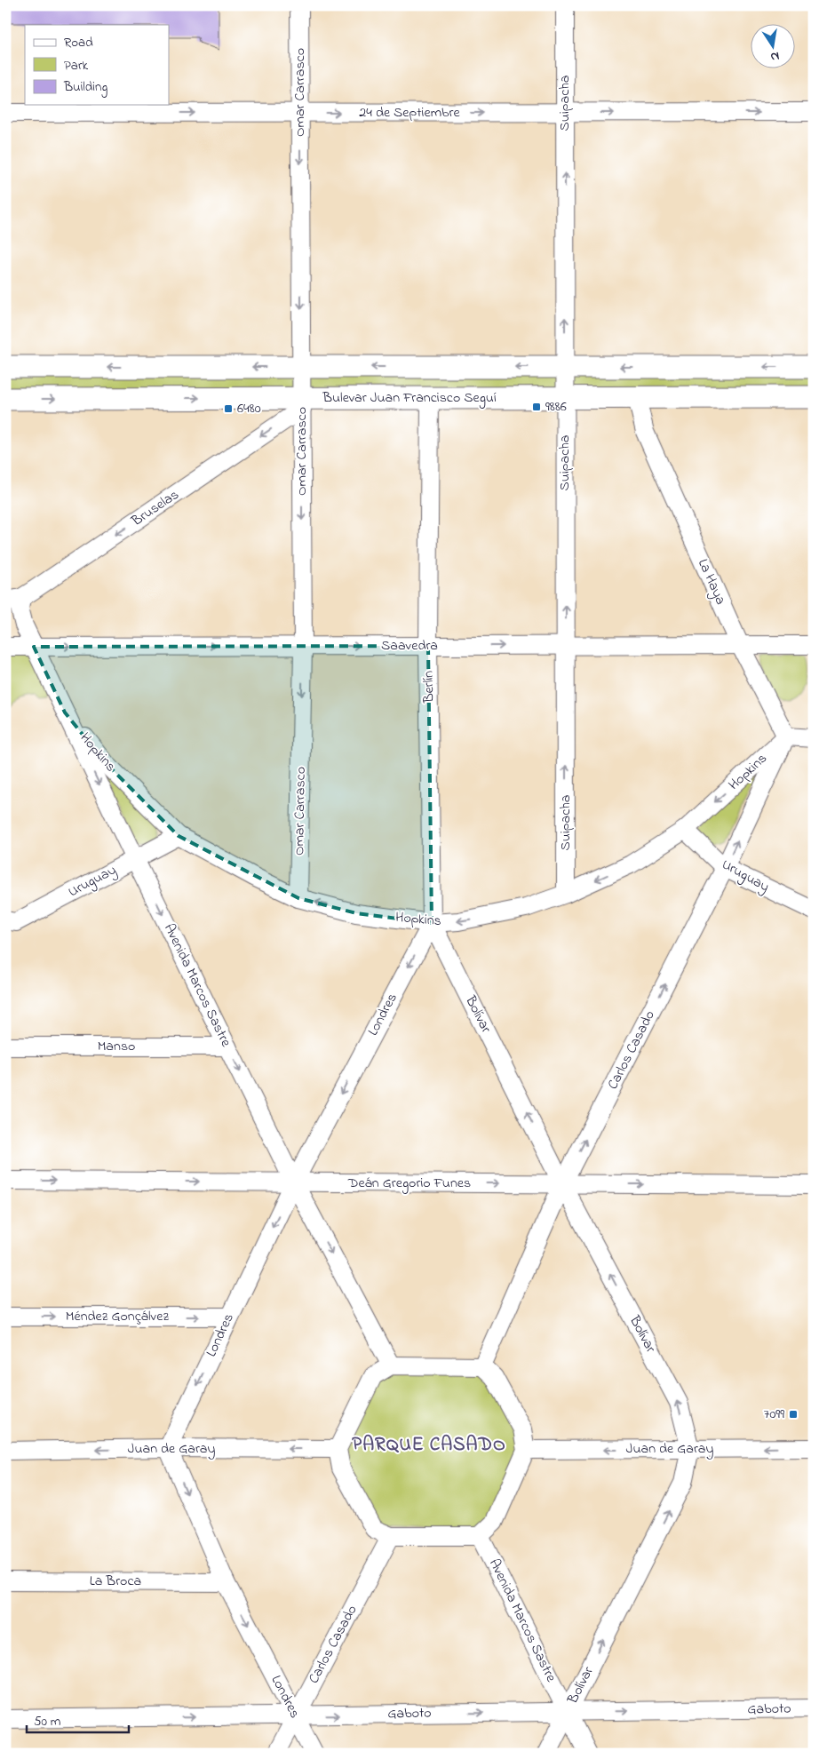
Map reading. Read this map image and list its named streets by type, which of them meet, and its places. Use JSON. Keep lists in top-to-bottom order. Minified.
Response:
{"streets":{"main road":["Bulevar Juan Francisco Seguí"],"street":["Omar Carrasco","Suipacha","24 de Septiembre","Bruselas","La Haya","Saavedra","Berlín","Hopkins","Uruguay","Avenida Marcos Sastre","Londres","Bolívar","Manso","Carlos Casado","Deán Gregorio Funes","Méndez Gonçálvez","Juan de Garay","La Broca","Gaboto"]},"crossings":[["Omar Carrasco","24 de Septiembre"],["Omar Carrasco","Bulevar Juan Francisco Seguí"],["Omar Carrasco","Bruselas"],["Omar Carrasco","Saavedra"],["Omar Carrasco","Hopkins"],["Suipacha","24 de Septiembre"],["Suipacha","Bulevar Juan Francisco Seguí"],["Suipacha","Saavedra"],["Suipacha","Hopkins"],["Bulevar Juan Francisco Seguí","Bruselas"],["Bulevar Juan Francisco Seguí","La Haya"],["Bulevar Juan Francisco Seguí","Berlín"],["Bruselas","Avenida Marcos Sastre"],["La Haya","Saavedra"],["La Haya","Hopkins"],["La Haya","Carlos Casado"],["Saavedra","Berlín"],["Saavedra","Avenida Marcos Sastre"],["Berlín","Hopkins"],["Berlín","Londres"],["Berlín","Bolívar"],["Hopkins","Uruguay"],["Hopkins","Avenida Marcos Sastre"],["Hopkins","Londres"],["Hopkins","Bolívar"],["Hopkins","Carlos Casado"],["Uruguay","Avenida Marcos Sastre"],["Uruguay","Carlos Casado"],["Avenida Marcos Sastre","Londres"],["Avenida Marcos Sastre","Bolívar"],["Avenida Marcos Sastre","Manso"],["Avenida Marcos Sastre","Deán Gregorio Funes"],["Avenida Marcos Sastre","Gaboto"],["Londres","Bolívar"],["Londres","Carlos Casado"],["Londres","Deán Gregorio Funes"],["Londres","Méndez Gonçálvez"],["Londres","Juan de Garay"],["Londres","La Broca"],["Londres","Gaboto"],["Bolívar","Carlos Casado"],["Bolívar","Deán Gregorio Funes"],["Bolívar","Juan de Garay"],["Bolívar","Gaboto"],["Carlos Casado","Deán Gregorio Funes"],["Carlos Casado","Gaboto"]],"one_way":["Omar Carrasco","Suipacha","24 de Septiembre","Bruselas","Saavedra","Hopkins","Avenida Marcos Sastre","Londres","Bolívar","Carlos Casado","Deán Gregorio Funes","Méndez Gonçálvez","Juan de Garay","Gaboto"],"districts":["PARQUE CASADO"],"places":{"transit":["9886","6480","7099"]},"legend":["Road","Park","Building"],"scale_bar":"50 m","north":"bottom"}
